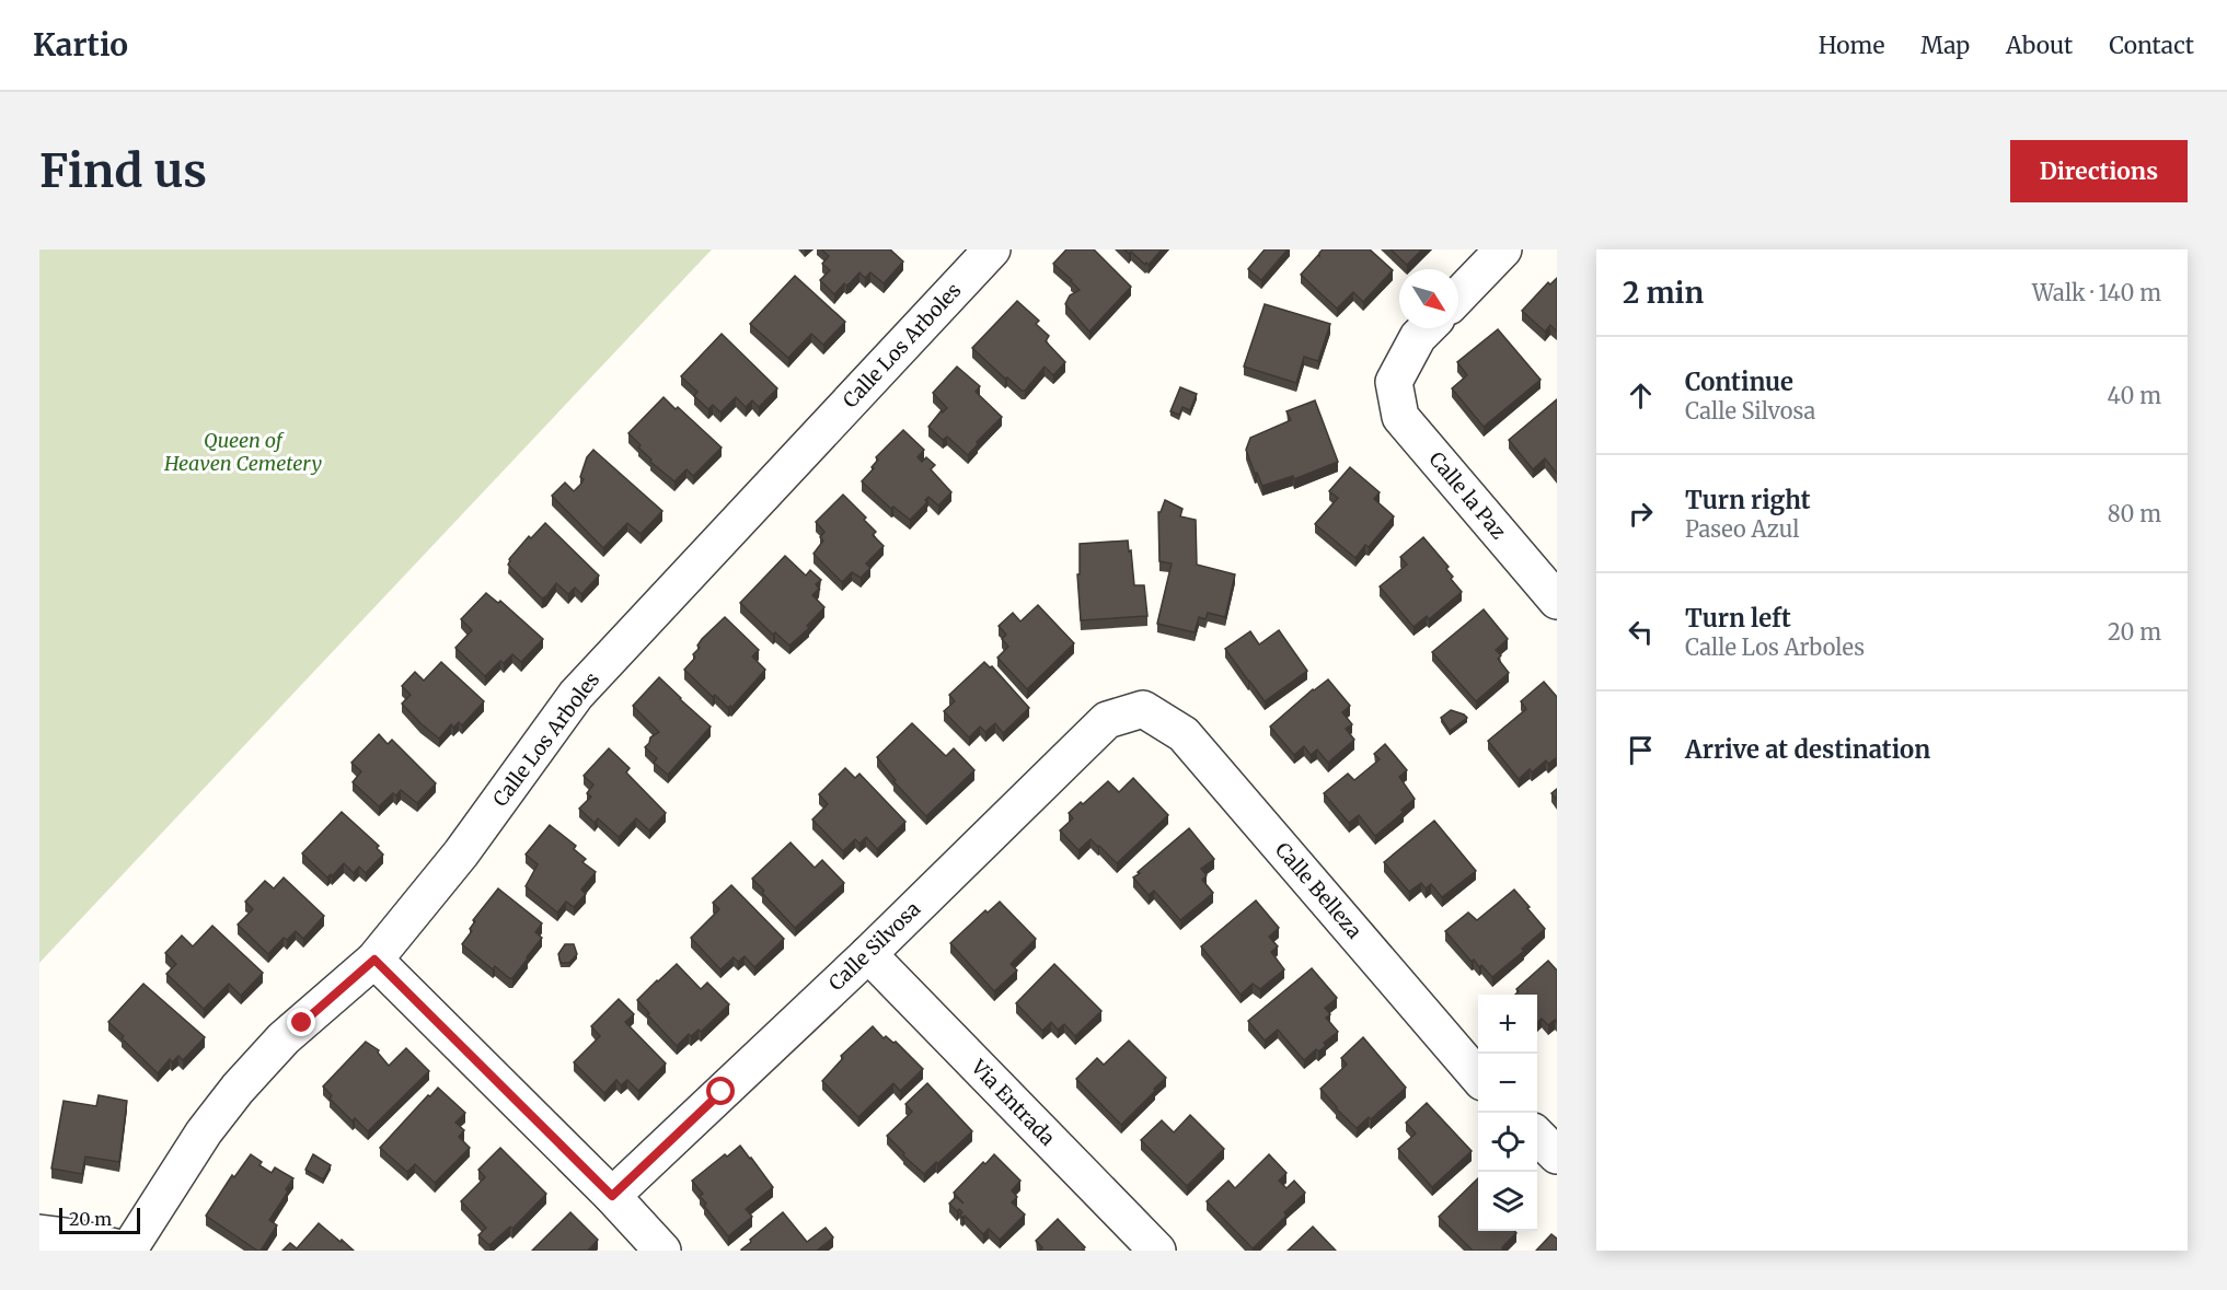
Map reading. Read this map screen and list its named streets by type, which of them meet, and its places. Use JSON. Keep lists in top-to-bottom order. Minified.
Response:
{"streets":{"street":["Calle Los Arboles","Calle la Paz","Calle Belleza","Calle Silvosa","Via Entrada"]},"crossings":[["Calle Belleza","Calle Silvosa"],["Calle Silvosa","Via Entrada"]],"parks":["Queen of Heaven Cemetery"],"scale_bar":"20 m","north":"bottom right","page":{"header":"Kartio","nav":["Home","Map","About","Contact"],"buttons":"Directions","title":"Find us","heading":["2 min","Walk · 140 m"],"list":[["Continue","Calle Silvosa","40 m"],["Turn right","Paseo Azul","80 m"],["Turn left","Calle Los Arboles","20 m"],"Arrive at destination"],"map_buttons":["+","−"],"scale":"20 m"}}
